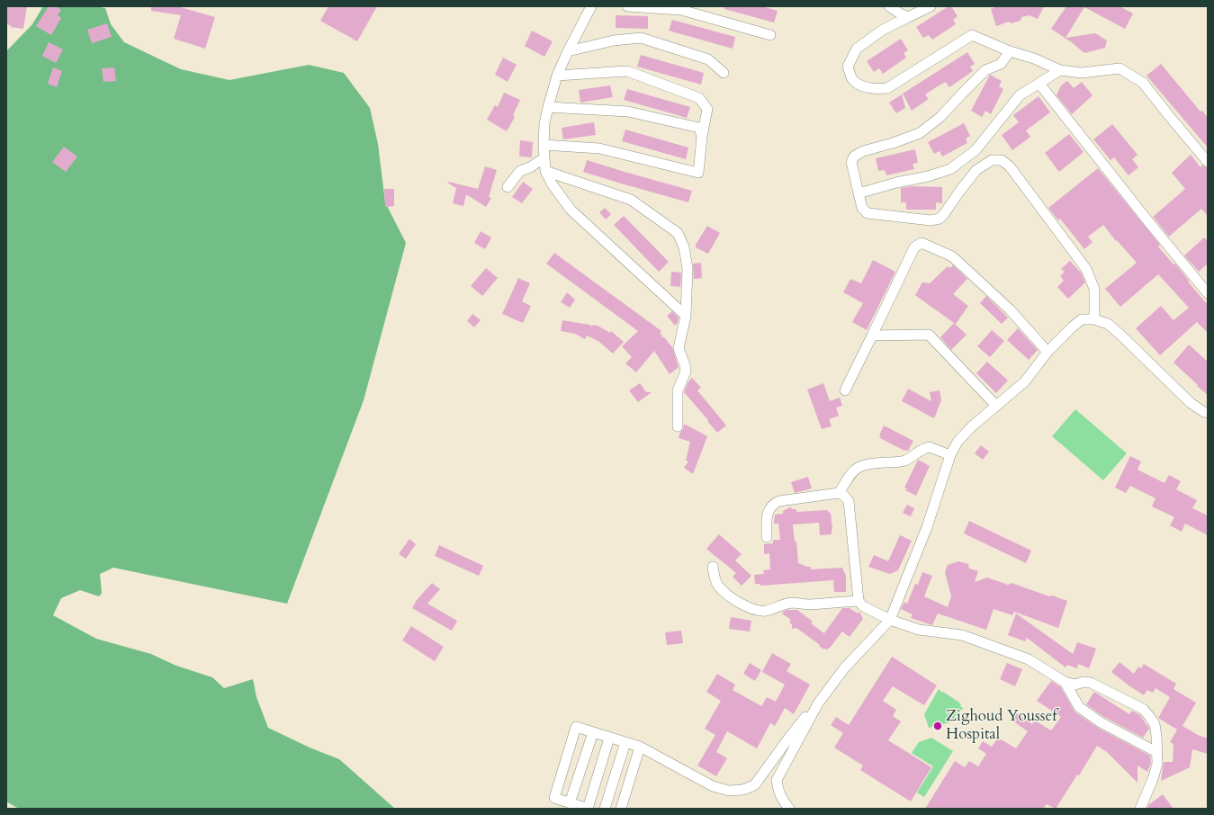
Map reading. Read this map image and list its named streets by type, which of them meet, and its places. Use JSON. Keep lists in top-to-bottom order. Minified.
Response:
{"places":["Zighoud Youssef Hospital"]}
